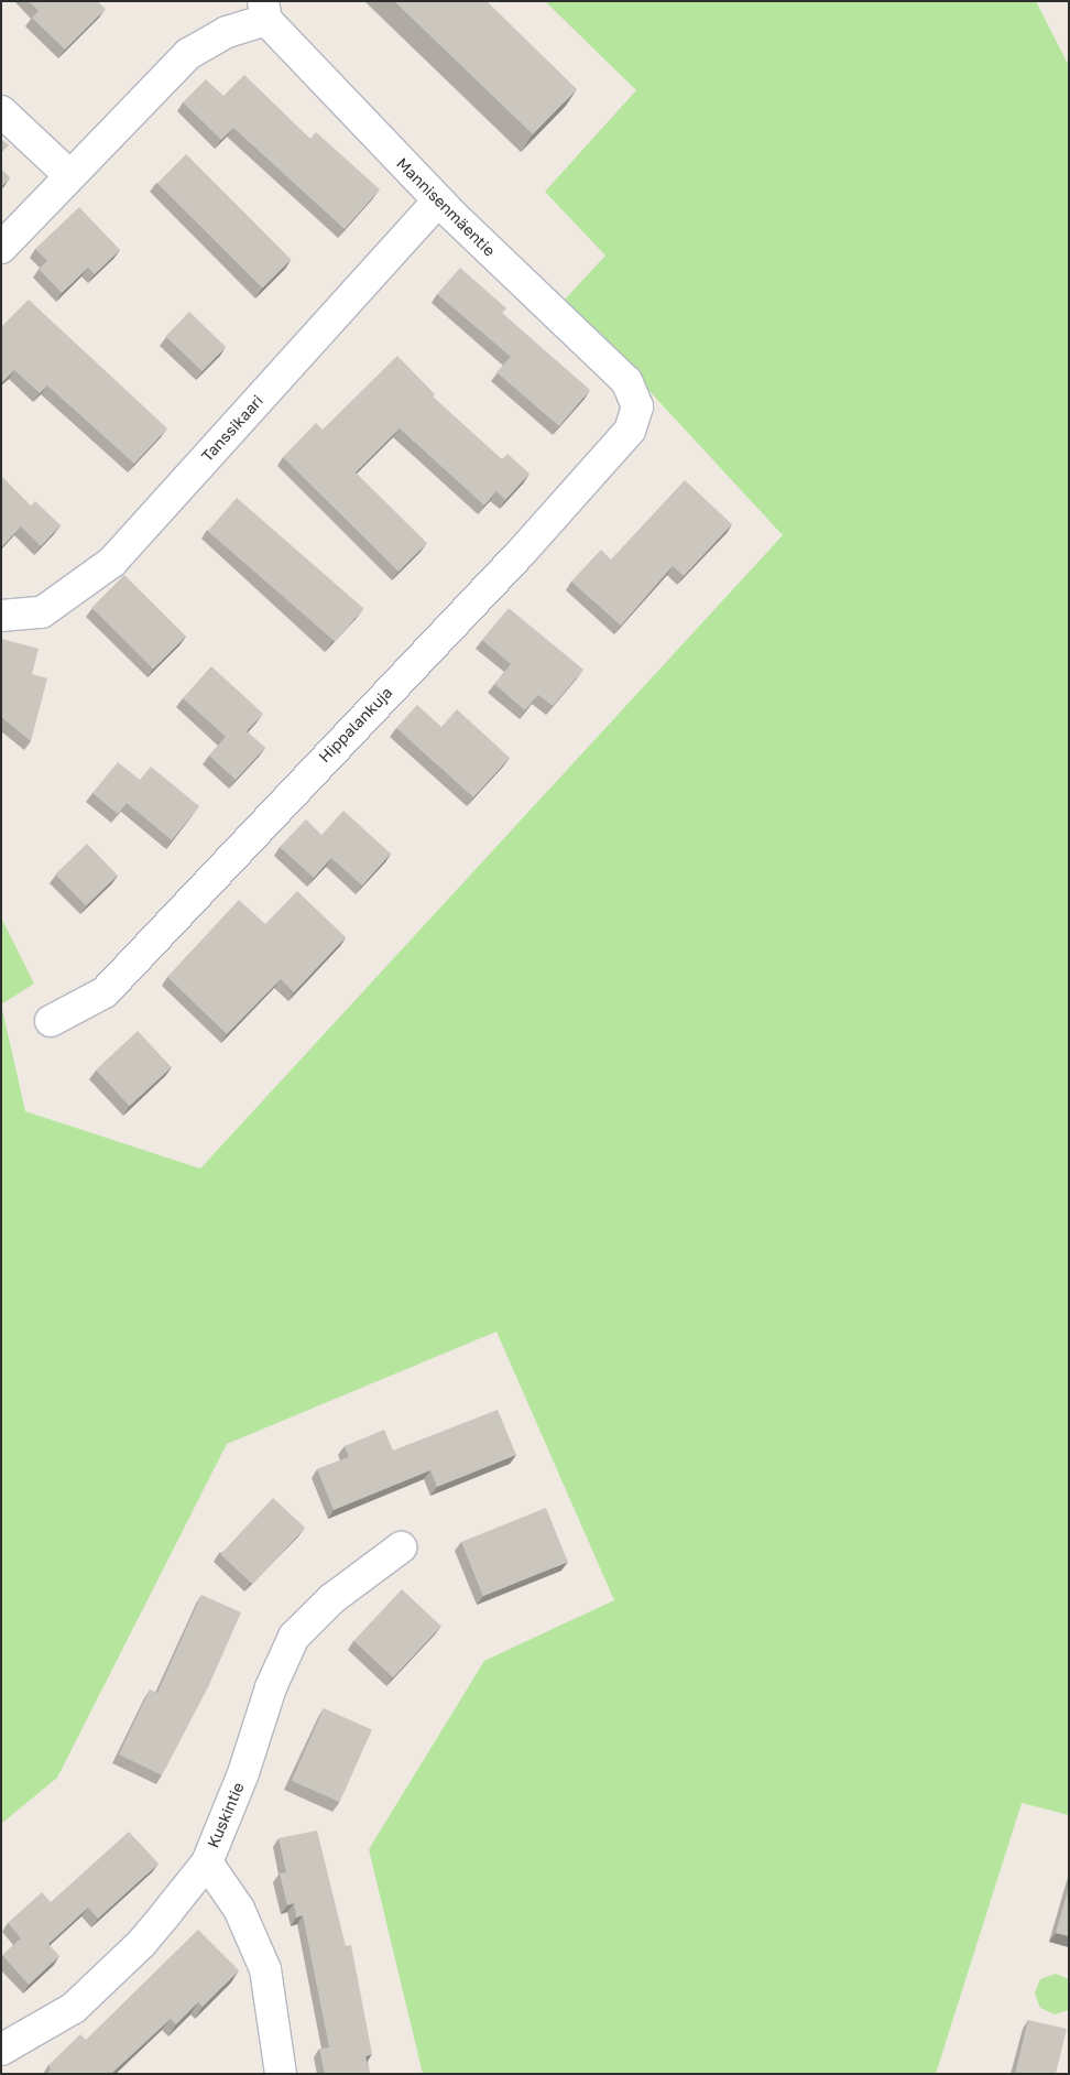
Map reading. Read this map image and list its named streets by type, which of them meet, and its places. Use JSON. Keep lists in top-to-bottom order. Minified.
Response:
{"streets":{"street":["Mannisenmäentie","Tanssikaari","Hippalankuja","Kuskintie"]},"crossings":[["Mannisenmäentie","Tanssikaari"],["Mannisenmäentie","Hippalankuja"]]}
